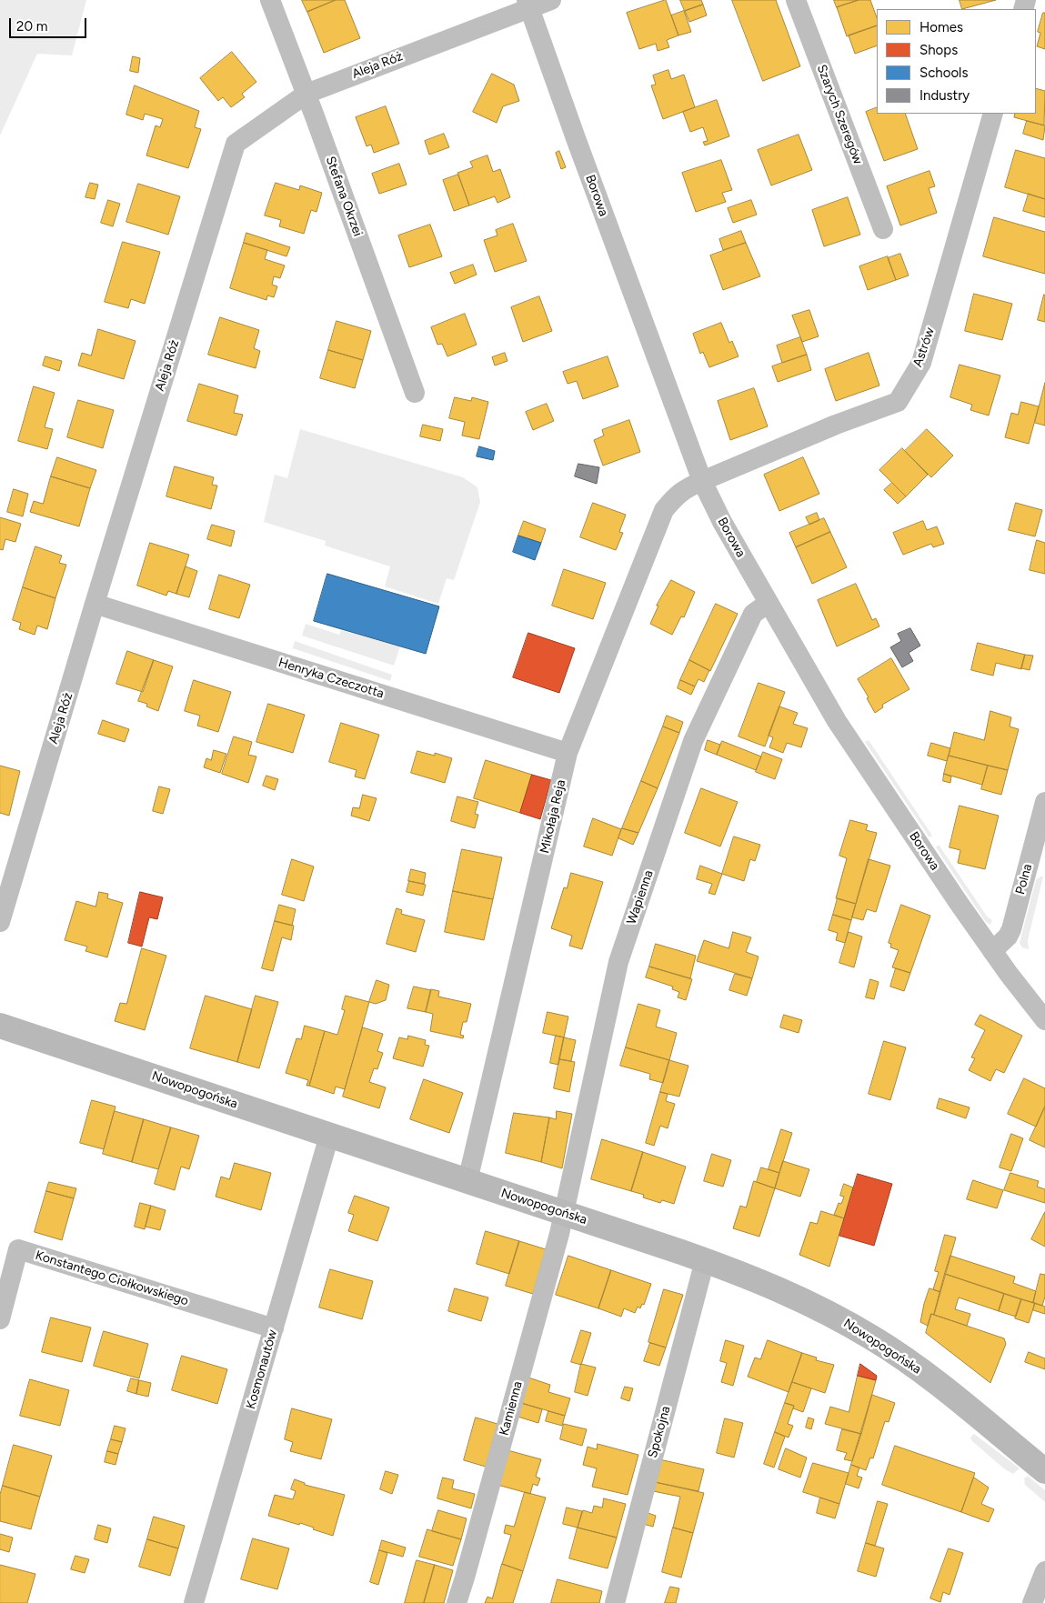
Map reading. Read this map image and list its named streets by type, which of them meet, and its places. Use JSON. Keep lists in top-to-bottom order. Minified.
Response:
{"streets":{"street":["Aleja Róż","Szarych Szeregów","Borowa","Stefana Okrzei","Astrów","Henryka Czeczotta","Mikołaja Reja","Polna","Wapienna","Nowopogońska","Konstantego Ciołkowskiego","Kosmonautów","Kamienna","Spokojna"]},"crossings":[["Aleja Róż","Borowa"],["Aleja Róż","Stefana Okrzei"],["Aleja Róż","Henryka Czeczotta"],["Borowa","Astrów"],["Borowa","Mikołaja Reja"],["Borowa","Polna"],["Borowa","Wapienna"],["Astrów","Mikołaja Reja"],["Henryka Czeczotta","Mikołaja Reja"],["Mikołaja Reja","Nowopogońska"],["Wapienna","Nowopogońska"],["Wapienna","Kamienna"],["Nowopogońska","Kosmonautów"],["Nowopogońska","Kamienna"],["Nowopogońska","Spokojna"],["Konstantego Ciołkowskiego","Kosmonautów"]],"legend":["Homes","Shops","Schools","Industry"],"scale_bar":"20 m"}
